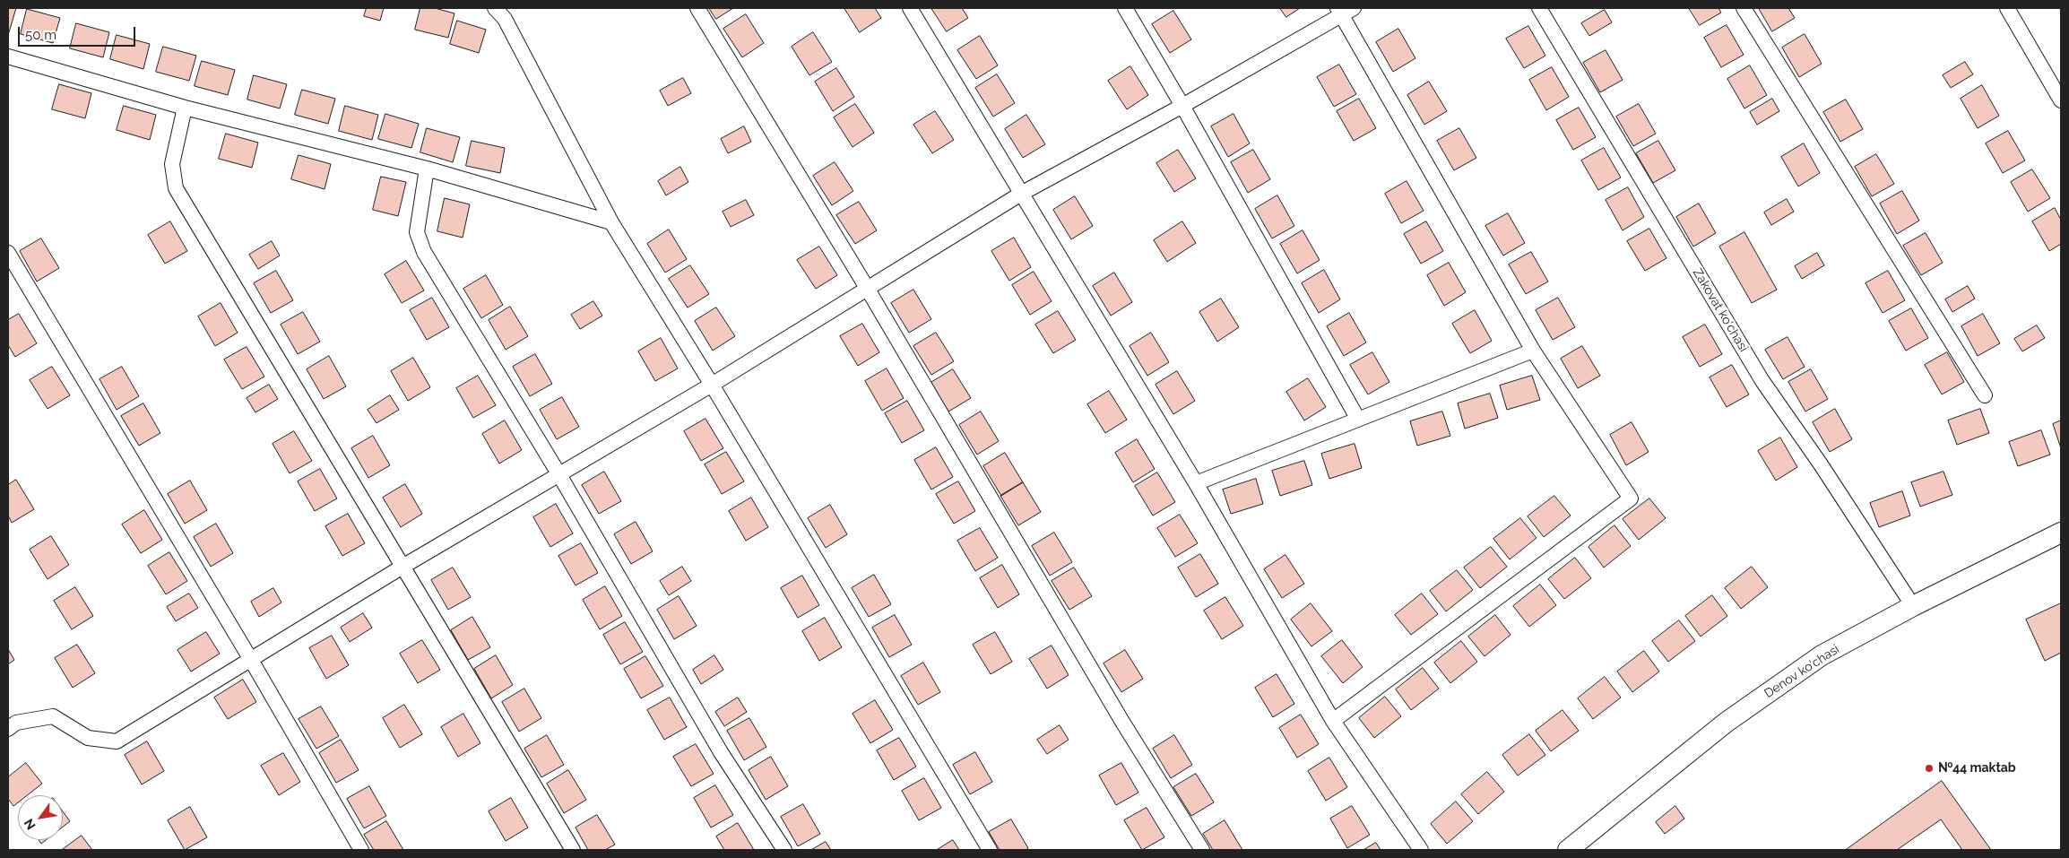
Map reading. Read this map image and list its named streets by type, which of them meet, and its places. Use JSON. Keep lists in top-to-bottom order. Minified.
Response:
{"streets":{"street":["Zakovat ko'chasi","Denov ko'chasi"]},"crossings":[["Zakovat ko'chasi","Denov ko'chasi"]],"places":["№44 maktab"],"scale_bar":"50 m","north":"bottom left"}
